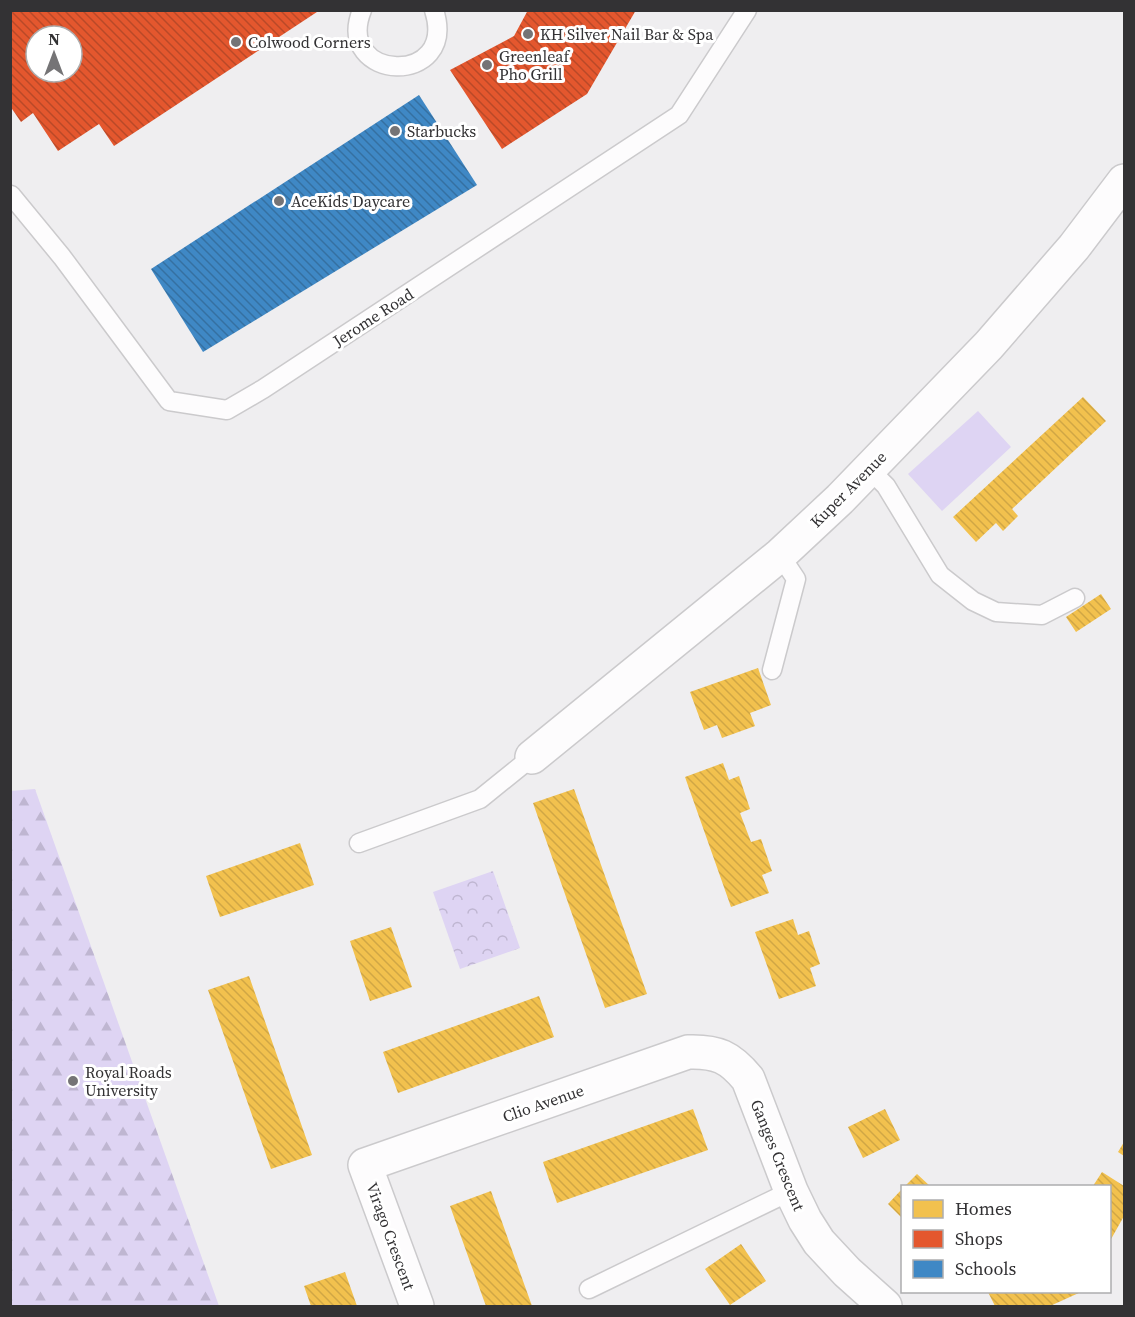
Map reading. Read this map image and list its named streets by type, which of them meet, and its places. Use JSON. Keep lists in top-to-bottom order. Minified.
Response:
{"streets":{"street":["Kuper Avenue","Clio Avenue","Ganges Crescent","Virago Crescent"],"lane":["Jerome Road"]},"crossings":[["Clio Avenue","Ganges Crescent"],["Clio Avenue","Virago Crescent"]],"places":["KH Silver Nail Bar & Spa","Colwood Corners","Greenleaf Pho Grill","Starbucks","AceKids Daycare","Royal Roads University"],"legend":["Homes","Shops","Schools"],"north":"top"}
